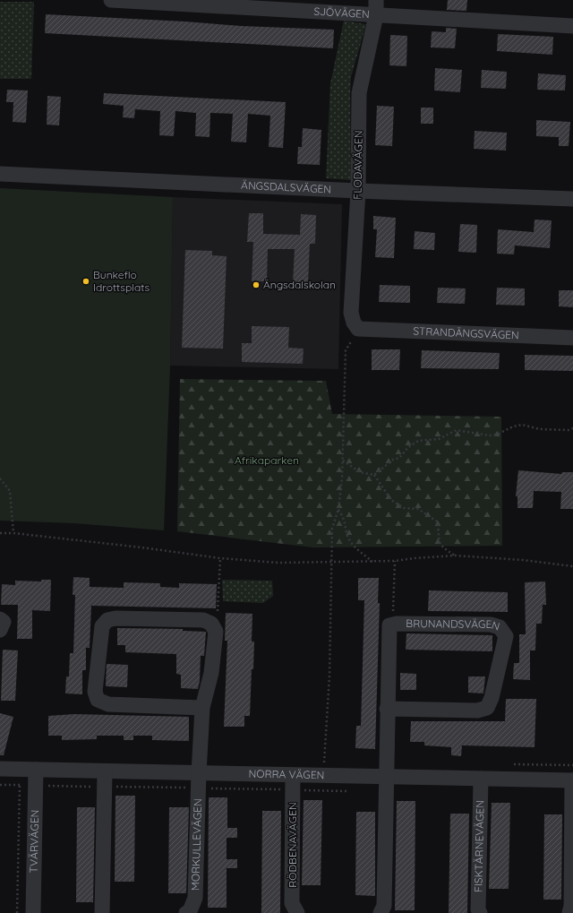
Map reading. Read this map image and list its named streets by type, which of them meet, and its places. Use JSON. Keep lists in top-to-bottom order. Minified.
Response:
{"streets":{"street":["SJÖVÄGEN","FLODAVÄGEN","ÄNGSDALSVÄGEN","STRANDÄNGSVÄGEN","BRUNANDSVÄGEN","NORRA VÄGEN","TVÄRVÄGEN","MORKULLEVÄGEN","RÖDBENAVÄGEN","FISKTÄRNEVÄGEN"]},"crossings":[["SJÖVÄGEN","FLODAVÄGEN"],["FLODAVÄGEN","ÄNGSDALSVÄGEN"],["FLODAVÄGEN","STRANDÄNGSVÄGEN"],["BRUNANDSVÄGEN","NORRA VÄGEN"],["NORRA VÄGEN","TVÄRVÄGEN"],["NORRA VÄGEN","MORKULLEVÄGEN"],["NORRA VÄGEN","RÖDBENAVÄGEN"],["NORRA VÄGEN","FISKTÄRNEVÄGEN"]],"parks":["Afrikaparken"],"places":["Bunkeflo Idrottsplats","Ängsdalskolan"]}
